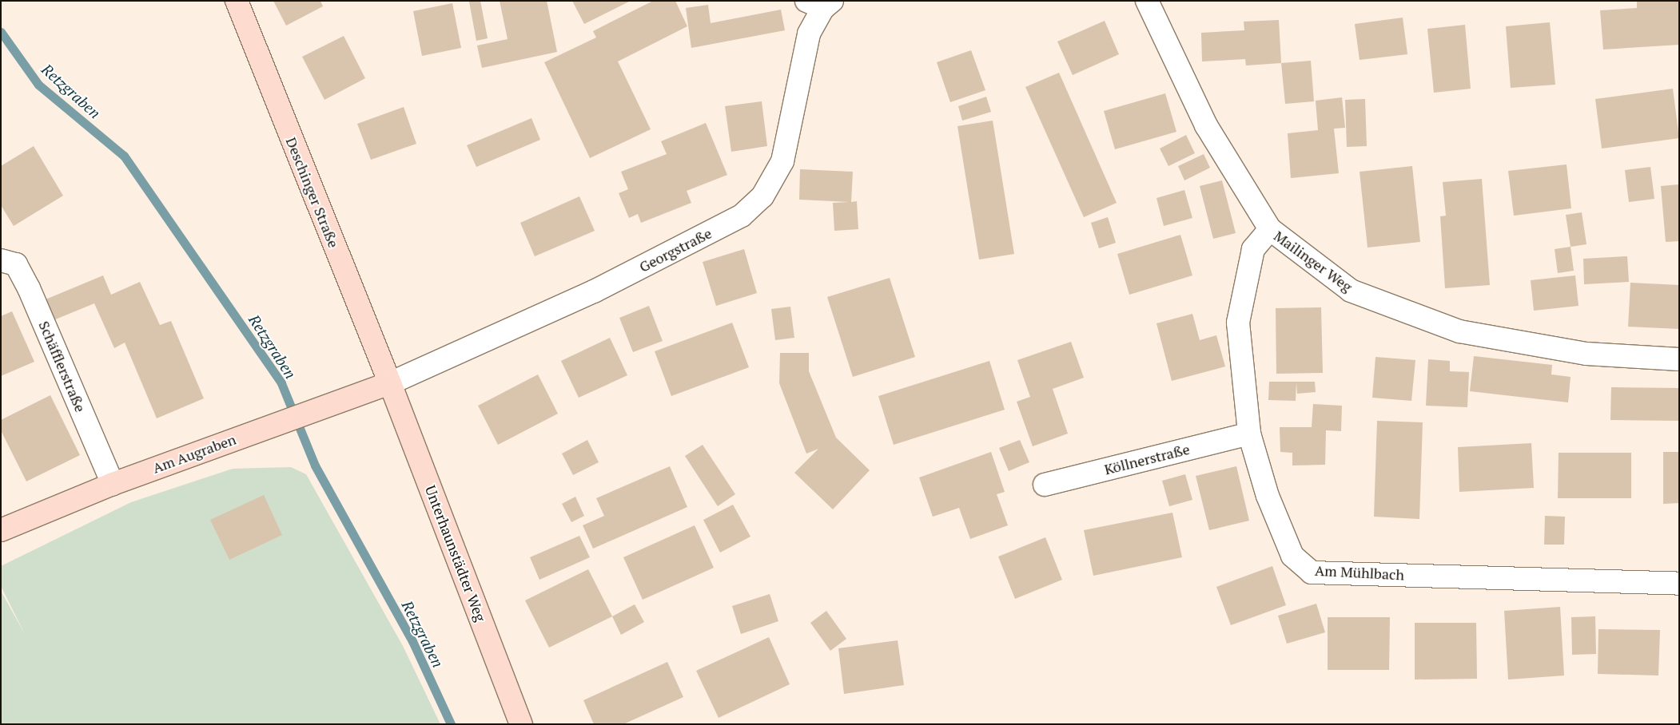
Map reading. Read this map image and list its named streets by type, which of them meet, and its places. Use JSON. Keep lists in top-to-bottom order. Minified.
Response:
{"streets":{"street":["Deschinger Straße","Georgstraße","Mailinger Weg","Schäfflerstraße","Am Augraben","Köllnerstraße","Unterhaunstädter Weg","Am Mühlbach"]},"crossings":[["Deschinger Straße","Georgstraße"],["Deschinger Straße","Am Augraben"],["Deschinger Straße","Unterhaunstädter Weg"],["Georgstraße","Am Augraben"],["Georgstraße","Unterhaunstädter Weg"],["Mailinger Weg","Am Mühlbach"],["Schäfflerstraße","Am Augraben"],["Am Augraben","Unterhaunstädter Weg"],["Köllnerstraße","Am Mühlbach"]],"water":["Retzgraben"]}
